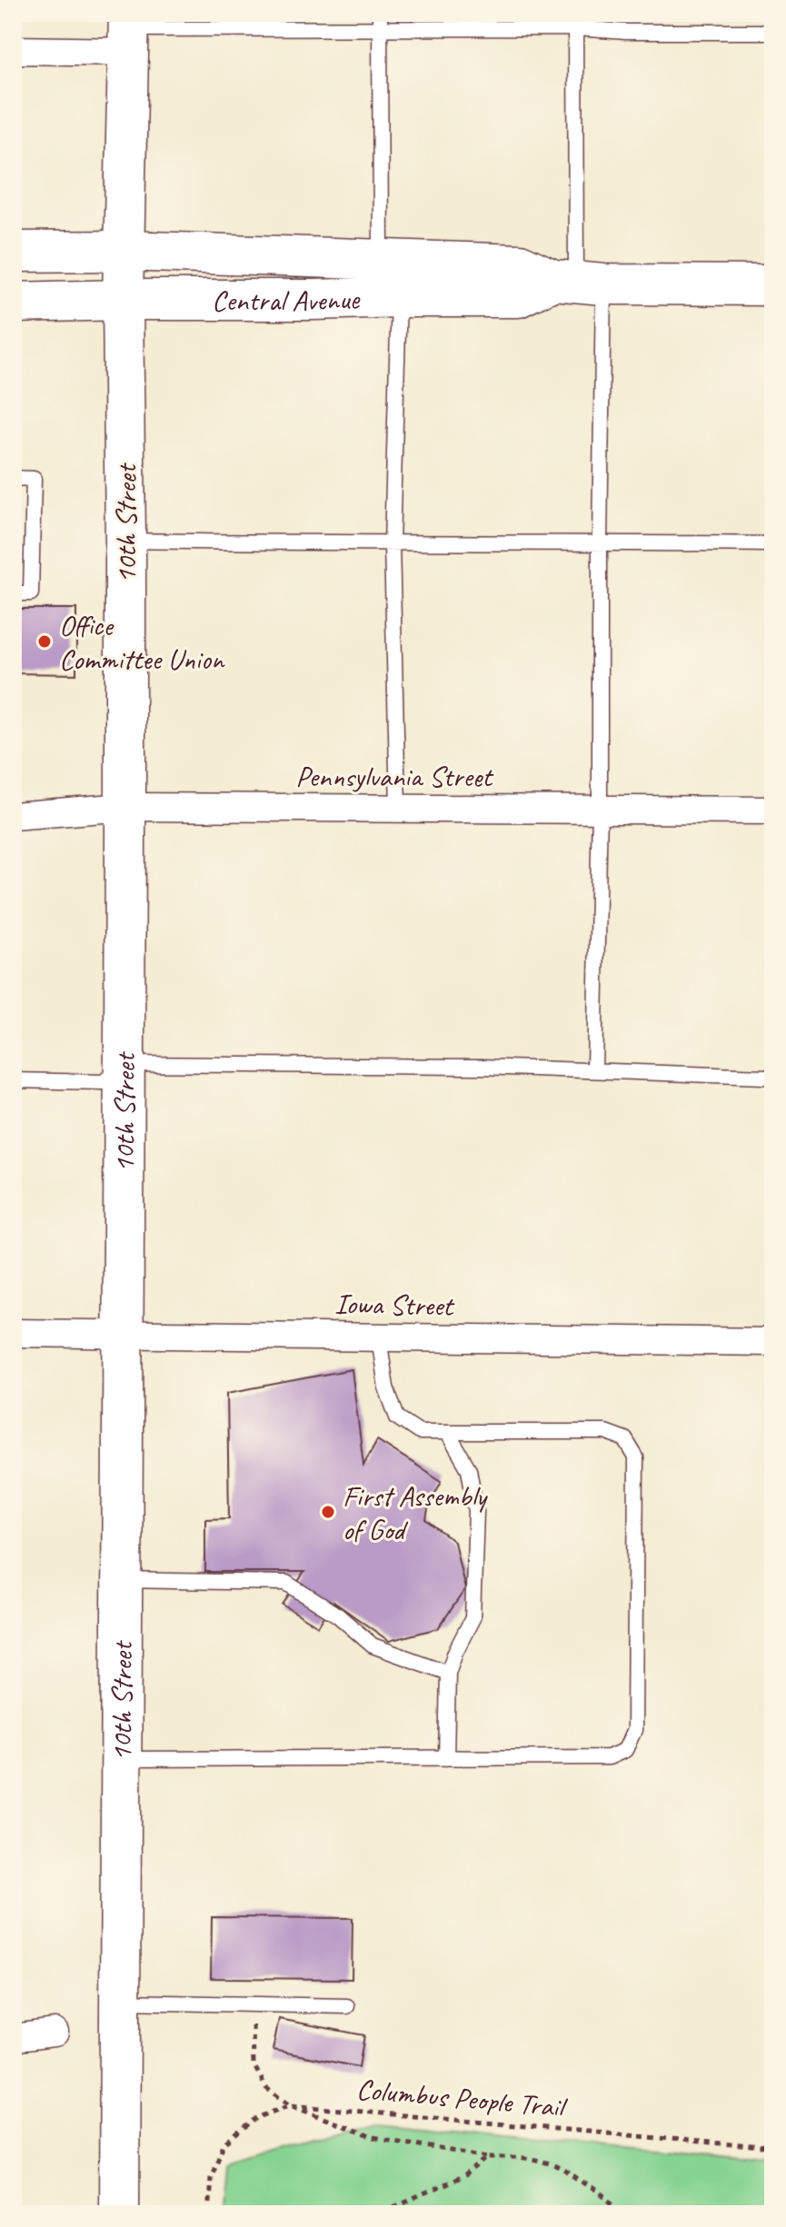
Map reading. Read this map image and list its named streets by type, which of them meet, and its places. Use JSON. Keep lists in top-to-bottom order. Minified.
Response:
{"streets":{"main road":["Central Avenue","10th Street"],"street":["Pennsylvania Street","Iowa Street"],"path":["Columbus People Trail"]},"crossings":[["Central Avenue","10th Street"],["10th Street","Pennsylvania Street"],["10th Street","Iowa Street"]],"places":["Office Committee Union","First Assembly of God"]}
